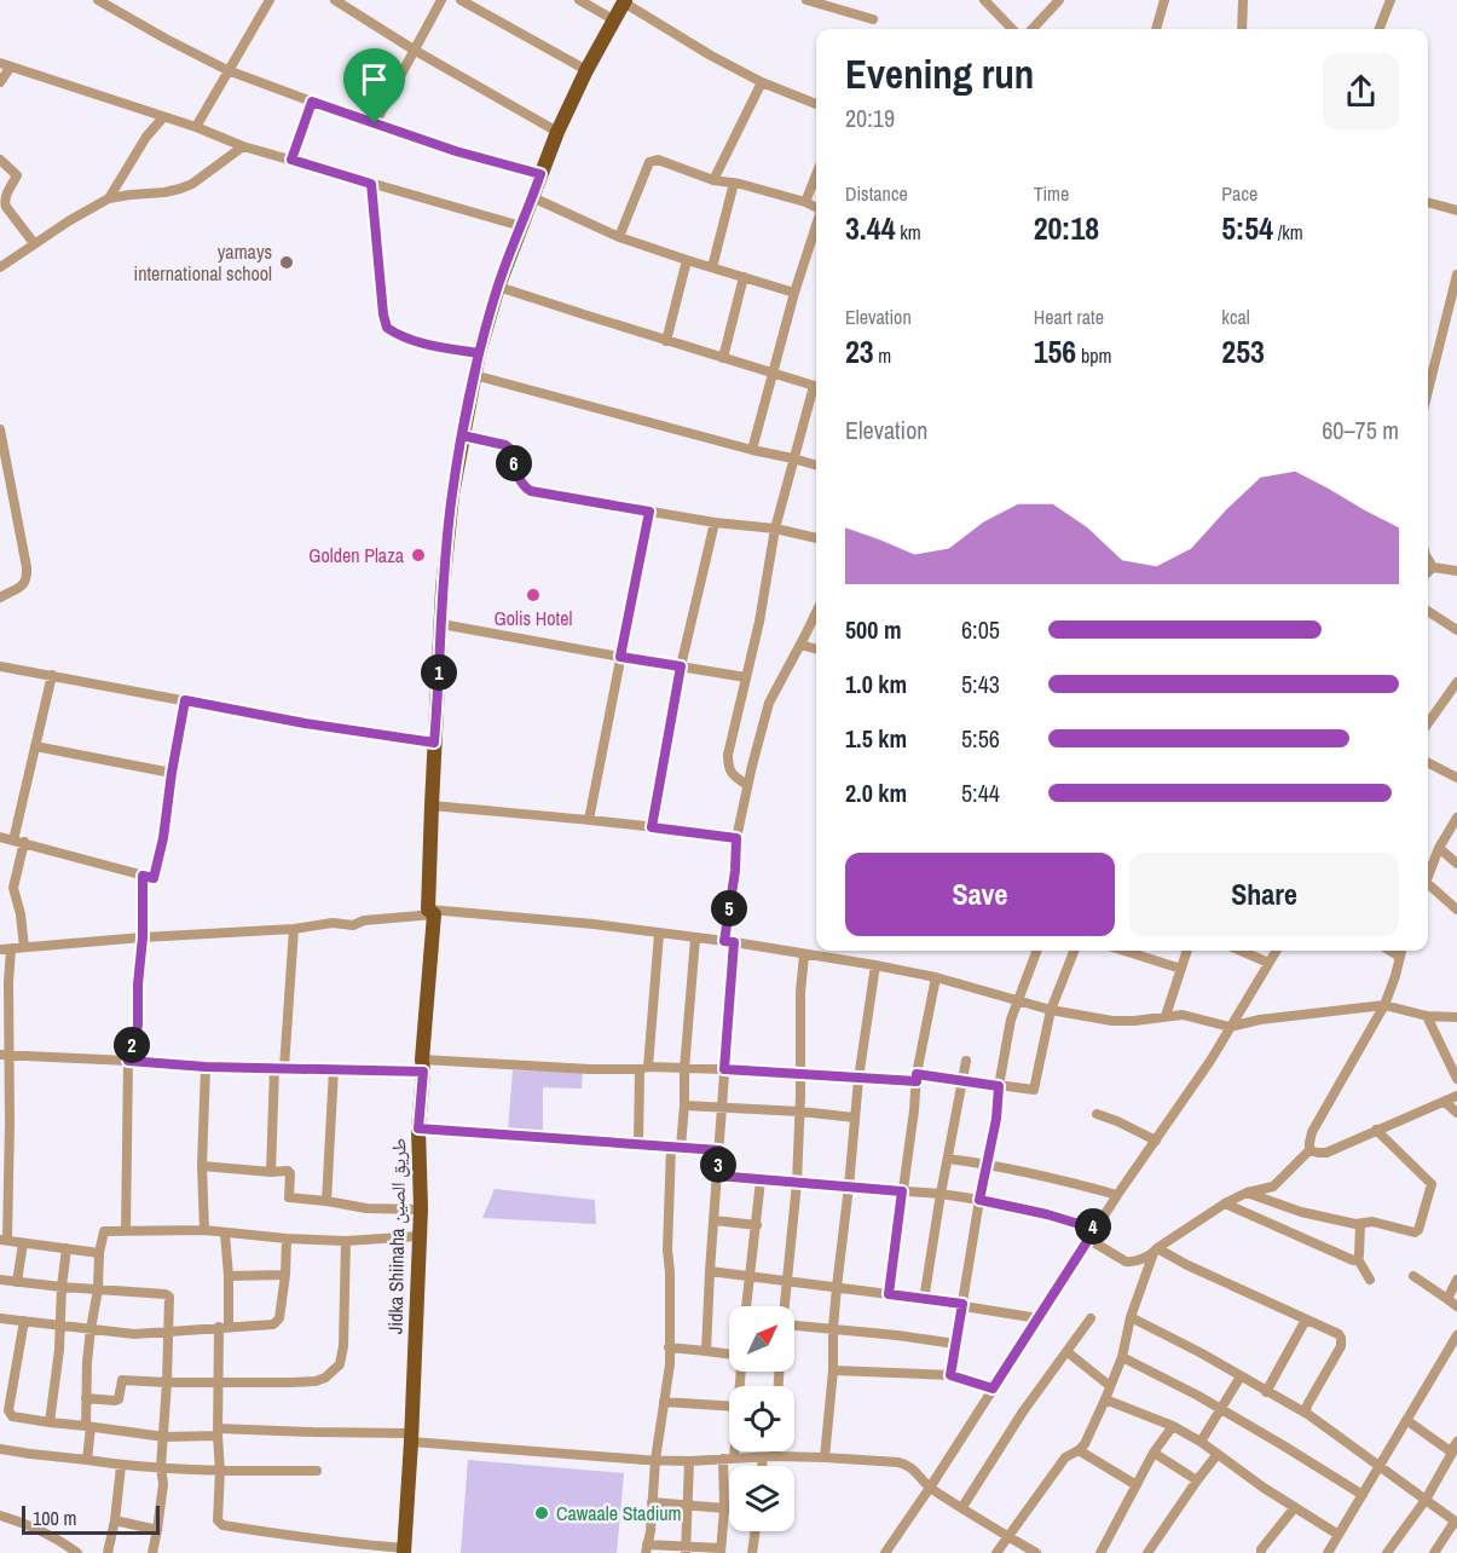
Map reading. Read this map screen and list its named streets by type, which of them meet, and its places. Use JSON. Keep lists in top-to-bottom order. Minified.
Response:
{"streets":{"main road":["Jidka Shiinaha طريق الصين"]},"places":["yamays international school","Golden Plaza","Golis Hotel","Cawaale Stadium"],"scale_bar":"100 m","north":"top right","page":{"heading":["Evening run","20:19"],"stats":[["Distance","3.44 km"],["Time","20:18"],["Pace","5:54 /km"],["Elevation","23 m"],["Heart rate","156 bpm"],["kcal","253"]],"chart":["Elevation","60–75 m"],"pins":["6","1","5","2","3","4"],"list":[{"name":"500 m","note":"6:05"},{"name":"1.0 km","note":"5:43"},{"name":"1.5 km","note":"5:56"},{"name":"2.0 km","note":"5:44"}],"buttons":["Save","Share"],"scale":"100 m"}}
